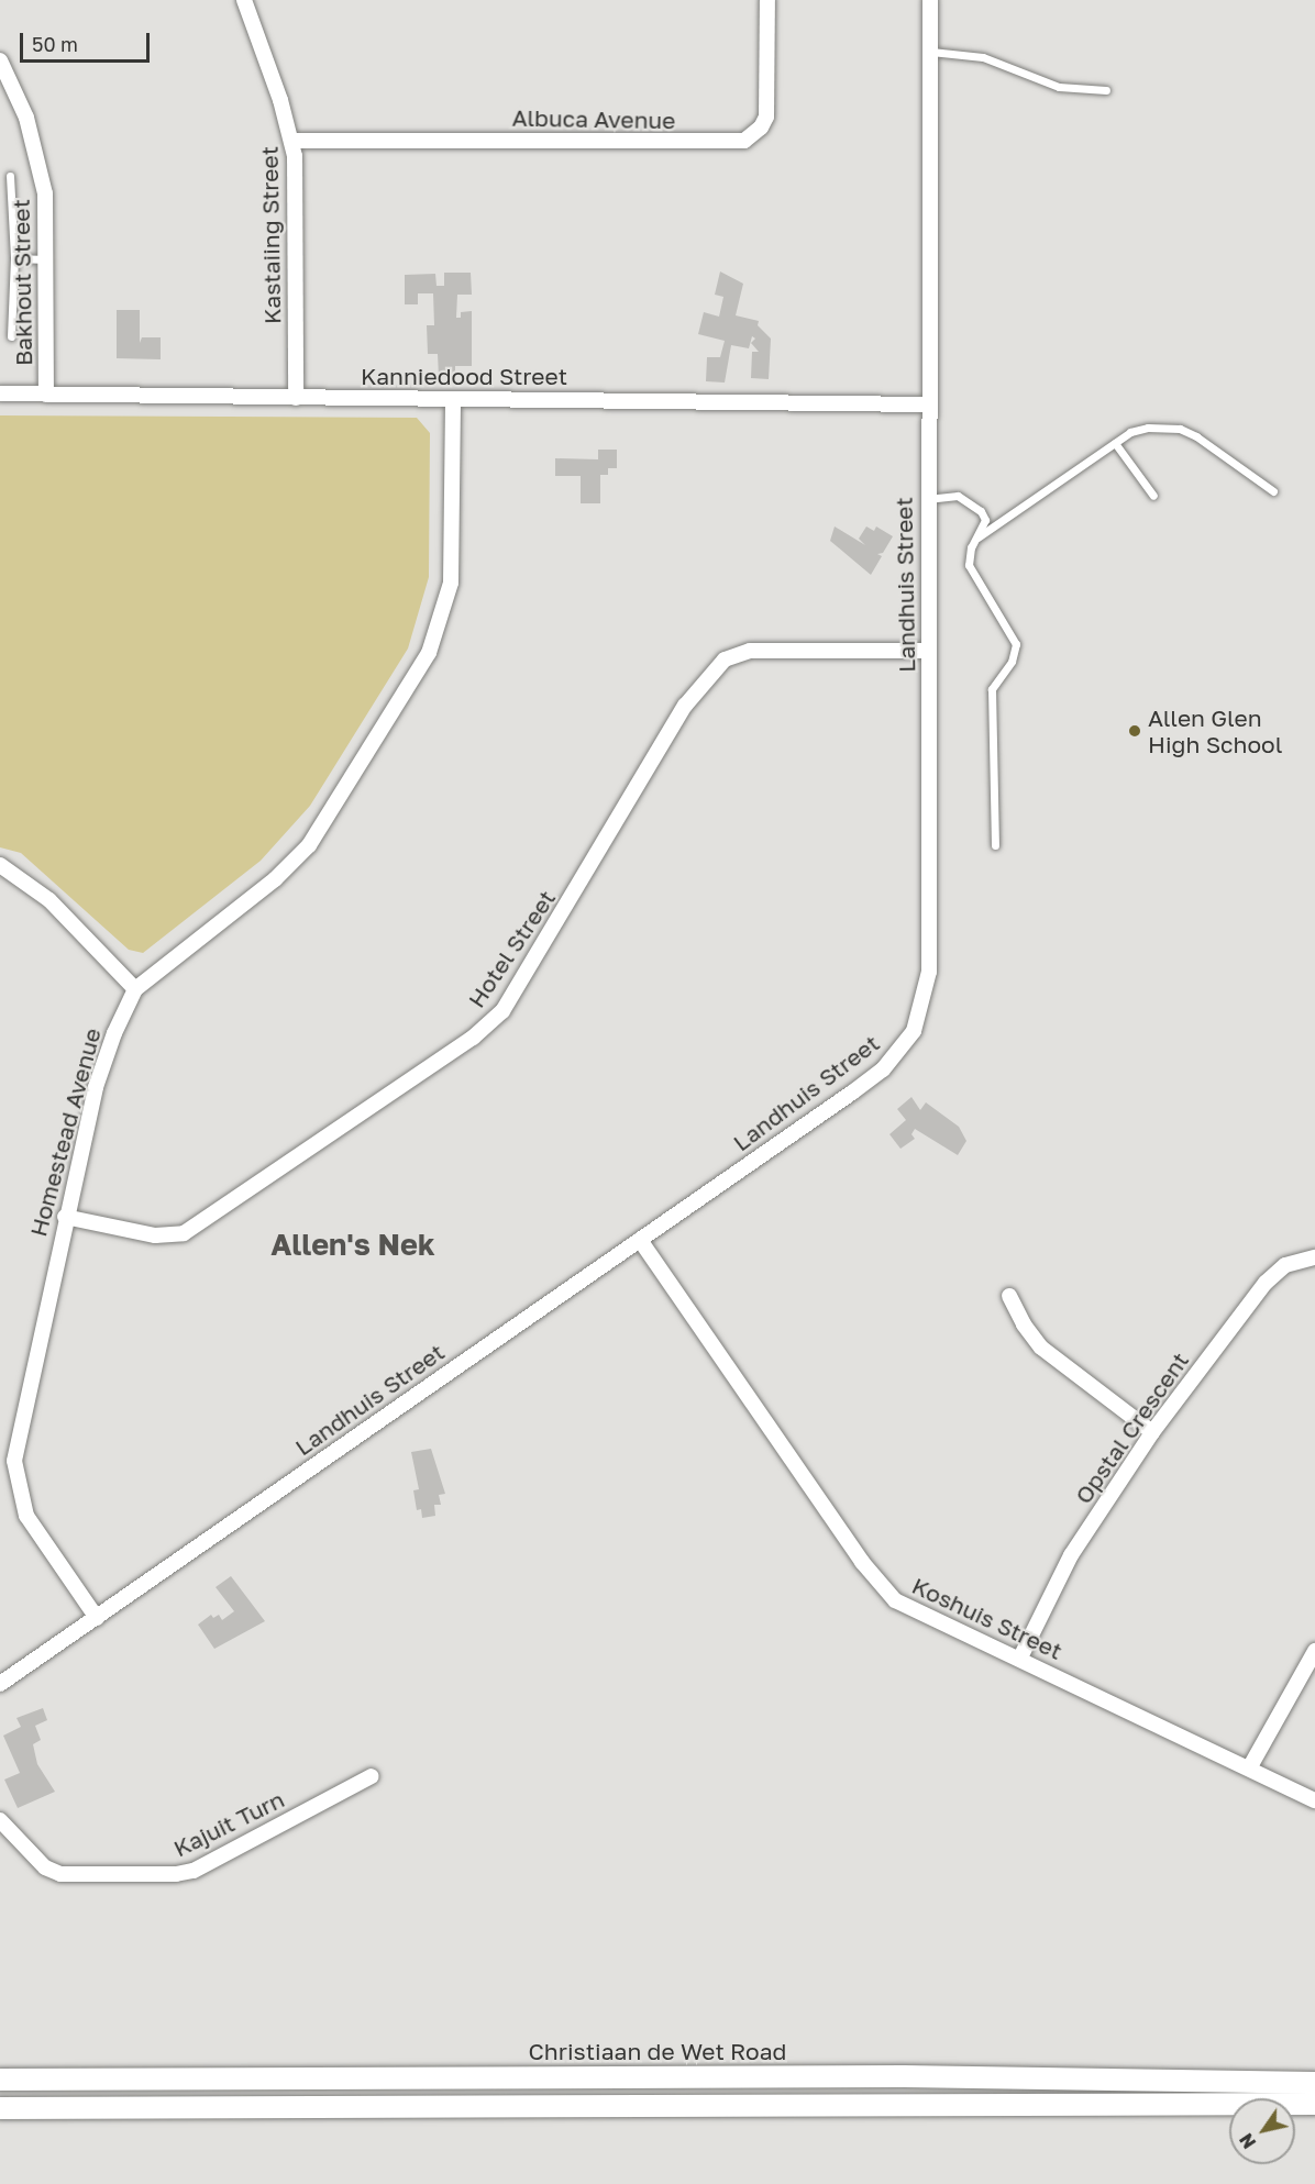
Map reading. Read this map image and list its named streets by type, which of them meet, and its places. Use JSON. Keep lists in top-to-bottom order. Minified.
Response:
{"streets":{"main road":["Christiaan de Wet Road"],"street":["Albuca Avenue","Kastaiing Street","Bakhout Street","Kanniedood Street","Landhuis Street","Hotel Street","Homestead Avenue","Opstal Crescent","Koshuis Street","Kajuit Turn"]},"crossings":[["Albuca Avenue","Kastaiing Street"],["Kastaiing Street","Kanniedood Street"],["Bakhout Street","Kanniedood Street"],["Kanniedood Street","Landhuis Street"],["Kanniedood Street","Homestead Avenue"],["Landhuis Street","Hotel Street"],["Landhuis Street","Homestead Avenue"],["Landhuis Street","Koshuis Street"],["Hotel Street","Homestead Avenue"],["Opstal Crescent","Koshuis Street"]],"districts":["Allen's Nek"],"places":["Allen Glen High School"],"scale_bar":"50 m","north":"bottom left"}
